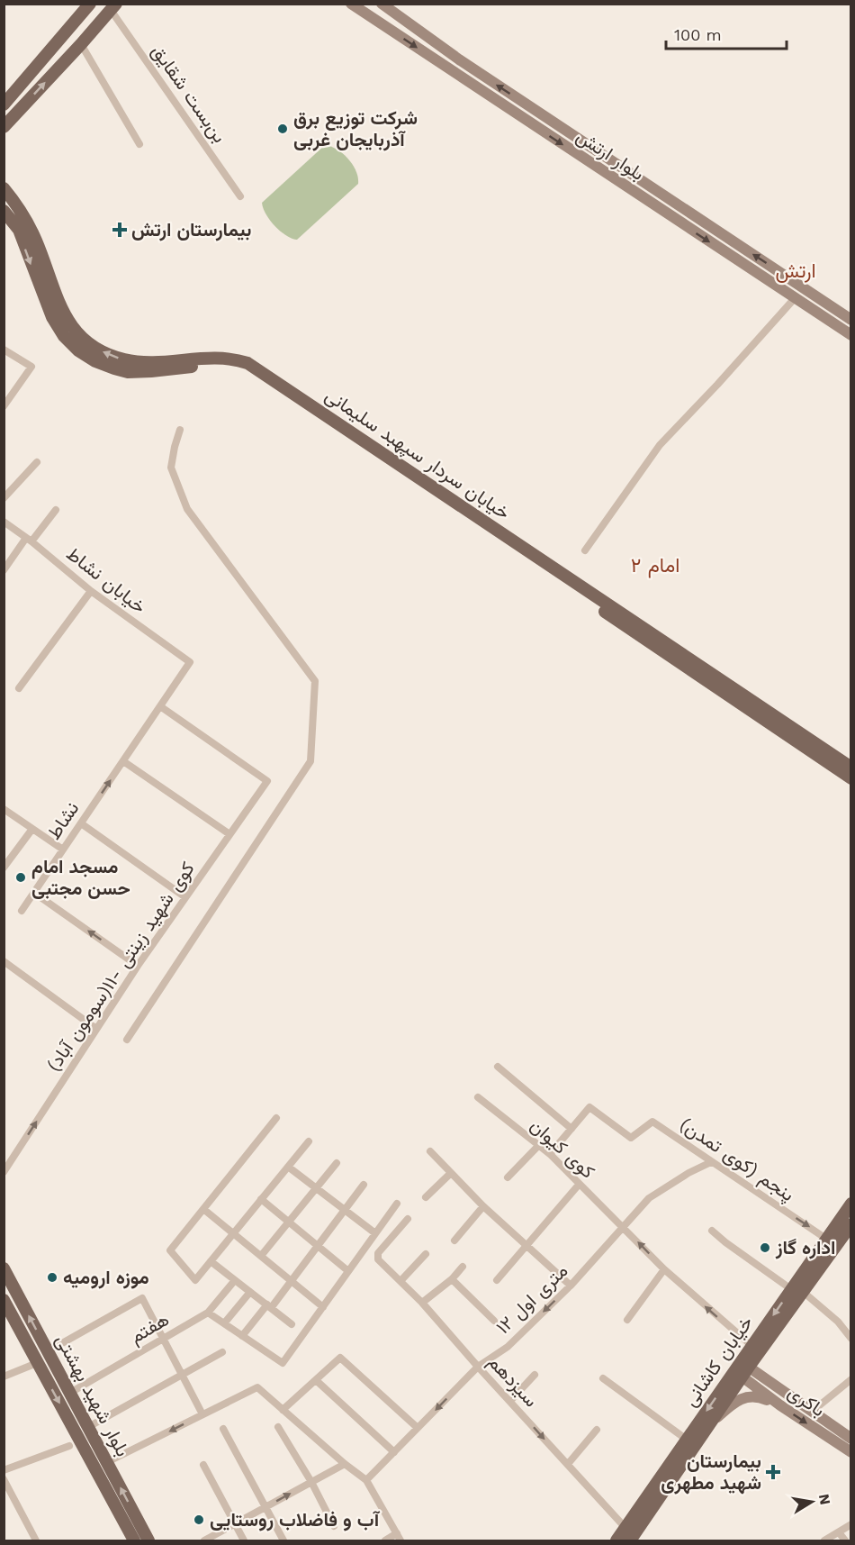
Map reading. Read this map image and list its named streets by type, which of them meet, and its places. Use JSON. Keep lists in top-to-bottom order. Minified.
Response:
{"streets":{"main road":["بلوار ارتش","خیابان سردار سپهبد سلیمانی","خیابان کاشانی","بلوار شهید بهشتی","باکری"],"street":["بن‌بست شقایق","خیابان نشاط","نشاط","کوی شهید زینتی -۱۱(سومون آباد)","کوی کیوان","پنجم (کوی تمدن)","۱۲ متری اول","هفتم","سیزدهم"]},"crossings":[["خیابان نشاط","نشاط"],["نشاط","کوی شهید زینتی -۱۱(سومون آباد)"],["کوی کیوان","۱۲ متری اول"],["کوی کیوان","خیابان کاشانی"],["پنجم (کوی تمدن)","۱۲ متری اول"],["پنجم (کوی تمدن)","خیابان کاشانی"],["۱۲ متری اول","سیزدهم"],["هفتم","بلوار شهید بهشتی"],["خیابان کاشانی","سیزدهم"],["خیابان کاشانی","باکری"]],"districts":["ارتش","امام ۲"],"places":{"other":["شرکت توزیع برق آذربایجان غربی","مسجد امام حسن مجتبی","اداره گاز","موزه ارومیه","آب و فاضلاب روستایی"],"health":["بیمارستان ارتش","بیمارستان شهید مطهری"]},"scale_bar":"100 m","north":"right"}
